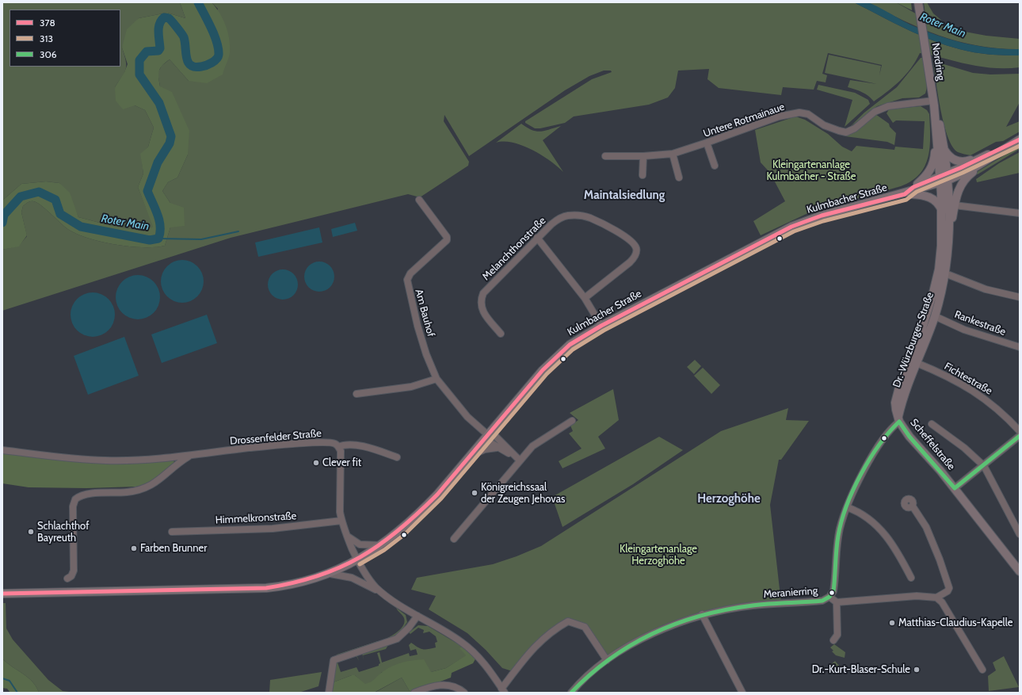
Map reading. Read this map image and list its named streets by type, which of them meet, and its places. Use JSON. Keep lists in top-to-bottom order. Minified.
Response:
{"streets":{"main road":["Nordring","Kulmbacher Straße","Dr.-Würzburger-Straße","Scheffelstraße"],"street":["Untere Rotmainaue","Melanchthonstraße","Am Bauhof","Rankestraße","Fichtestraße","Drossenfelder Straße","Himmelkronstraße","Meranierring"]},"crossings":[["Nordring","Untere Rotmainaue"],["Nordring","Kulmbacher Straße"],["Nordring","Dr.-Würzburger-Straße"],["Kulmbacher Straße","Am Bauhof"],["Kulmbacher Straße","Dr.-Würzburger-Straße"],["Rankestraße","Dr.-Würzburger-Straße"],["Dr.-Würzburger-Straße","Fichtestraße"],["Dr.-Würzburger-Straße","Scheffelstraße"]],"districts":["Maintalsiedlung","Herzoghöhe"],"water":["Roter Main"],"parks":["Kleingartenanlage Kulmbacher - Straße","Kleingartenanlage Herzoghöhe"],"places":["Clever fit","Königreichssaal der Zeugen Jehovas","Schlachthof Bayreuth","Farben Brunner","Matthias-Claudius-Kapelle","Dr.-Kurt-Blaser-Schule"],"lines":["transit line 378","transit line 313","transit line 306"],"legend":["378","313","306"]}
